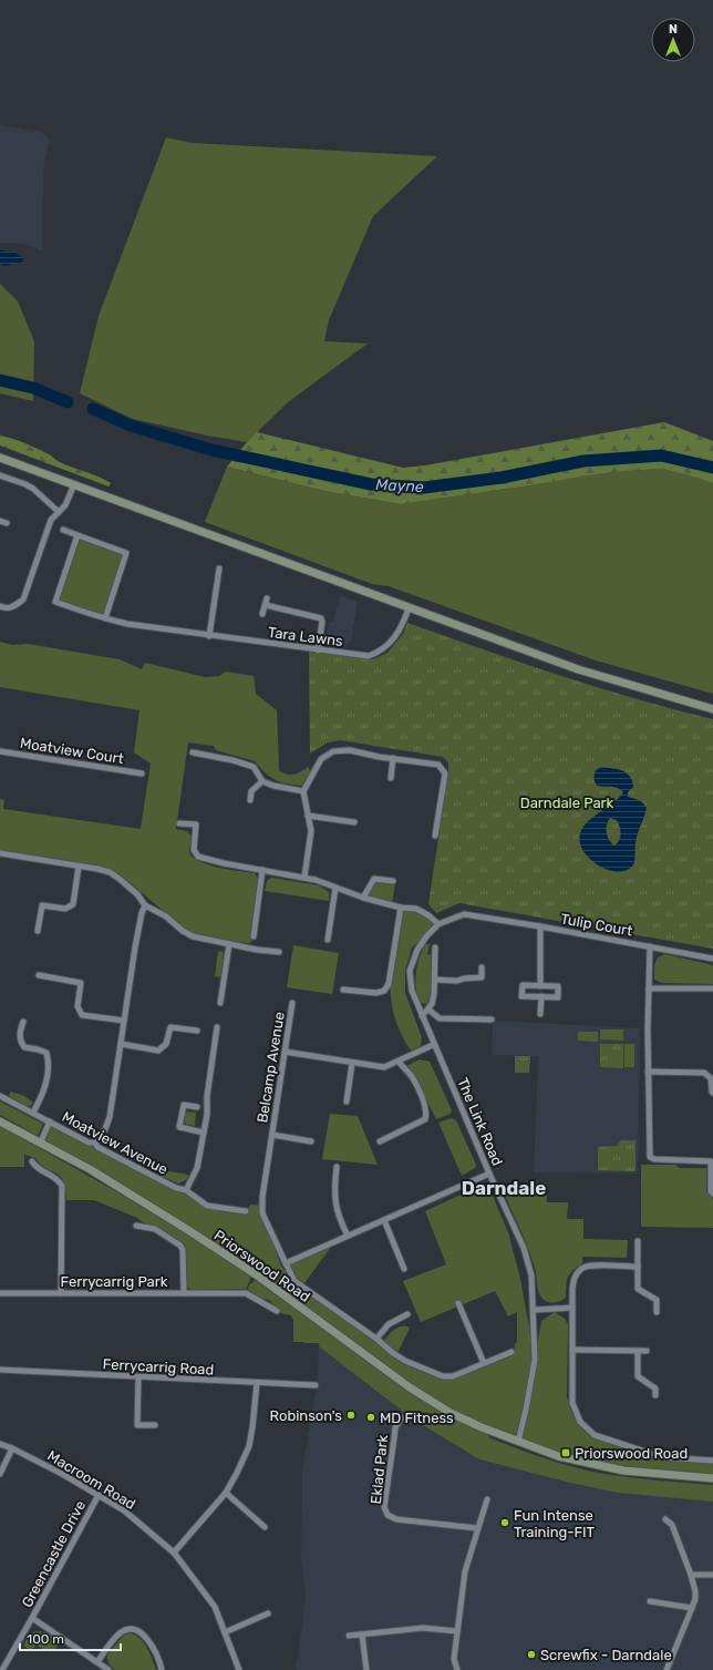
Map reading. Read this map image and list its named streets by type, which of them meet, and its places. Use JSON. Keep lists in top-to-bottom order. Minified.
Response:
{"streets":{"street":["Tara Lawns","Moatview Court","Tulip Court","Belcamp Avenue","The Link Road","Moatview Avenue","Priorswood Road","Ferrycarrig Park","Ferrycarrig Road","Eklad Park","Macroom Road","Greencastle Drive"]},"crossings":[["Tulip Court","The Link Road"],["The Link Road","Priorswood Road"],["Macroom Road","Greencastle Drive"]],"districts":["Darndale"],"water":["Mayne"],"parks":["Darndale Park"],"places":{"other":["Robinson's","MD Fitness","Fun Intense Training-FIT","Screwfix - Darndale"],"transit":["Priorswood Road"]},"scale_bar":"100 m","north":"top"}
